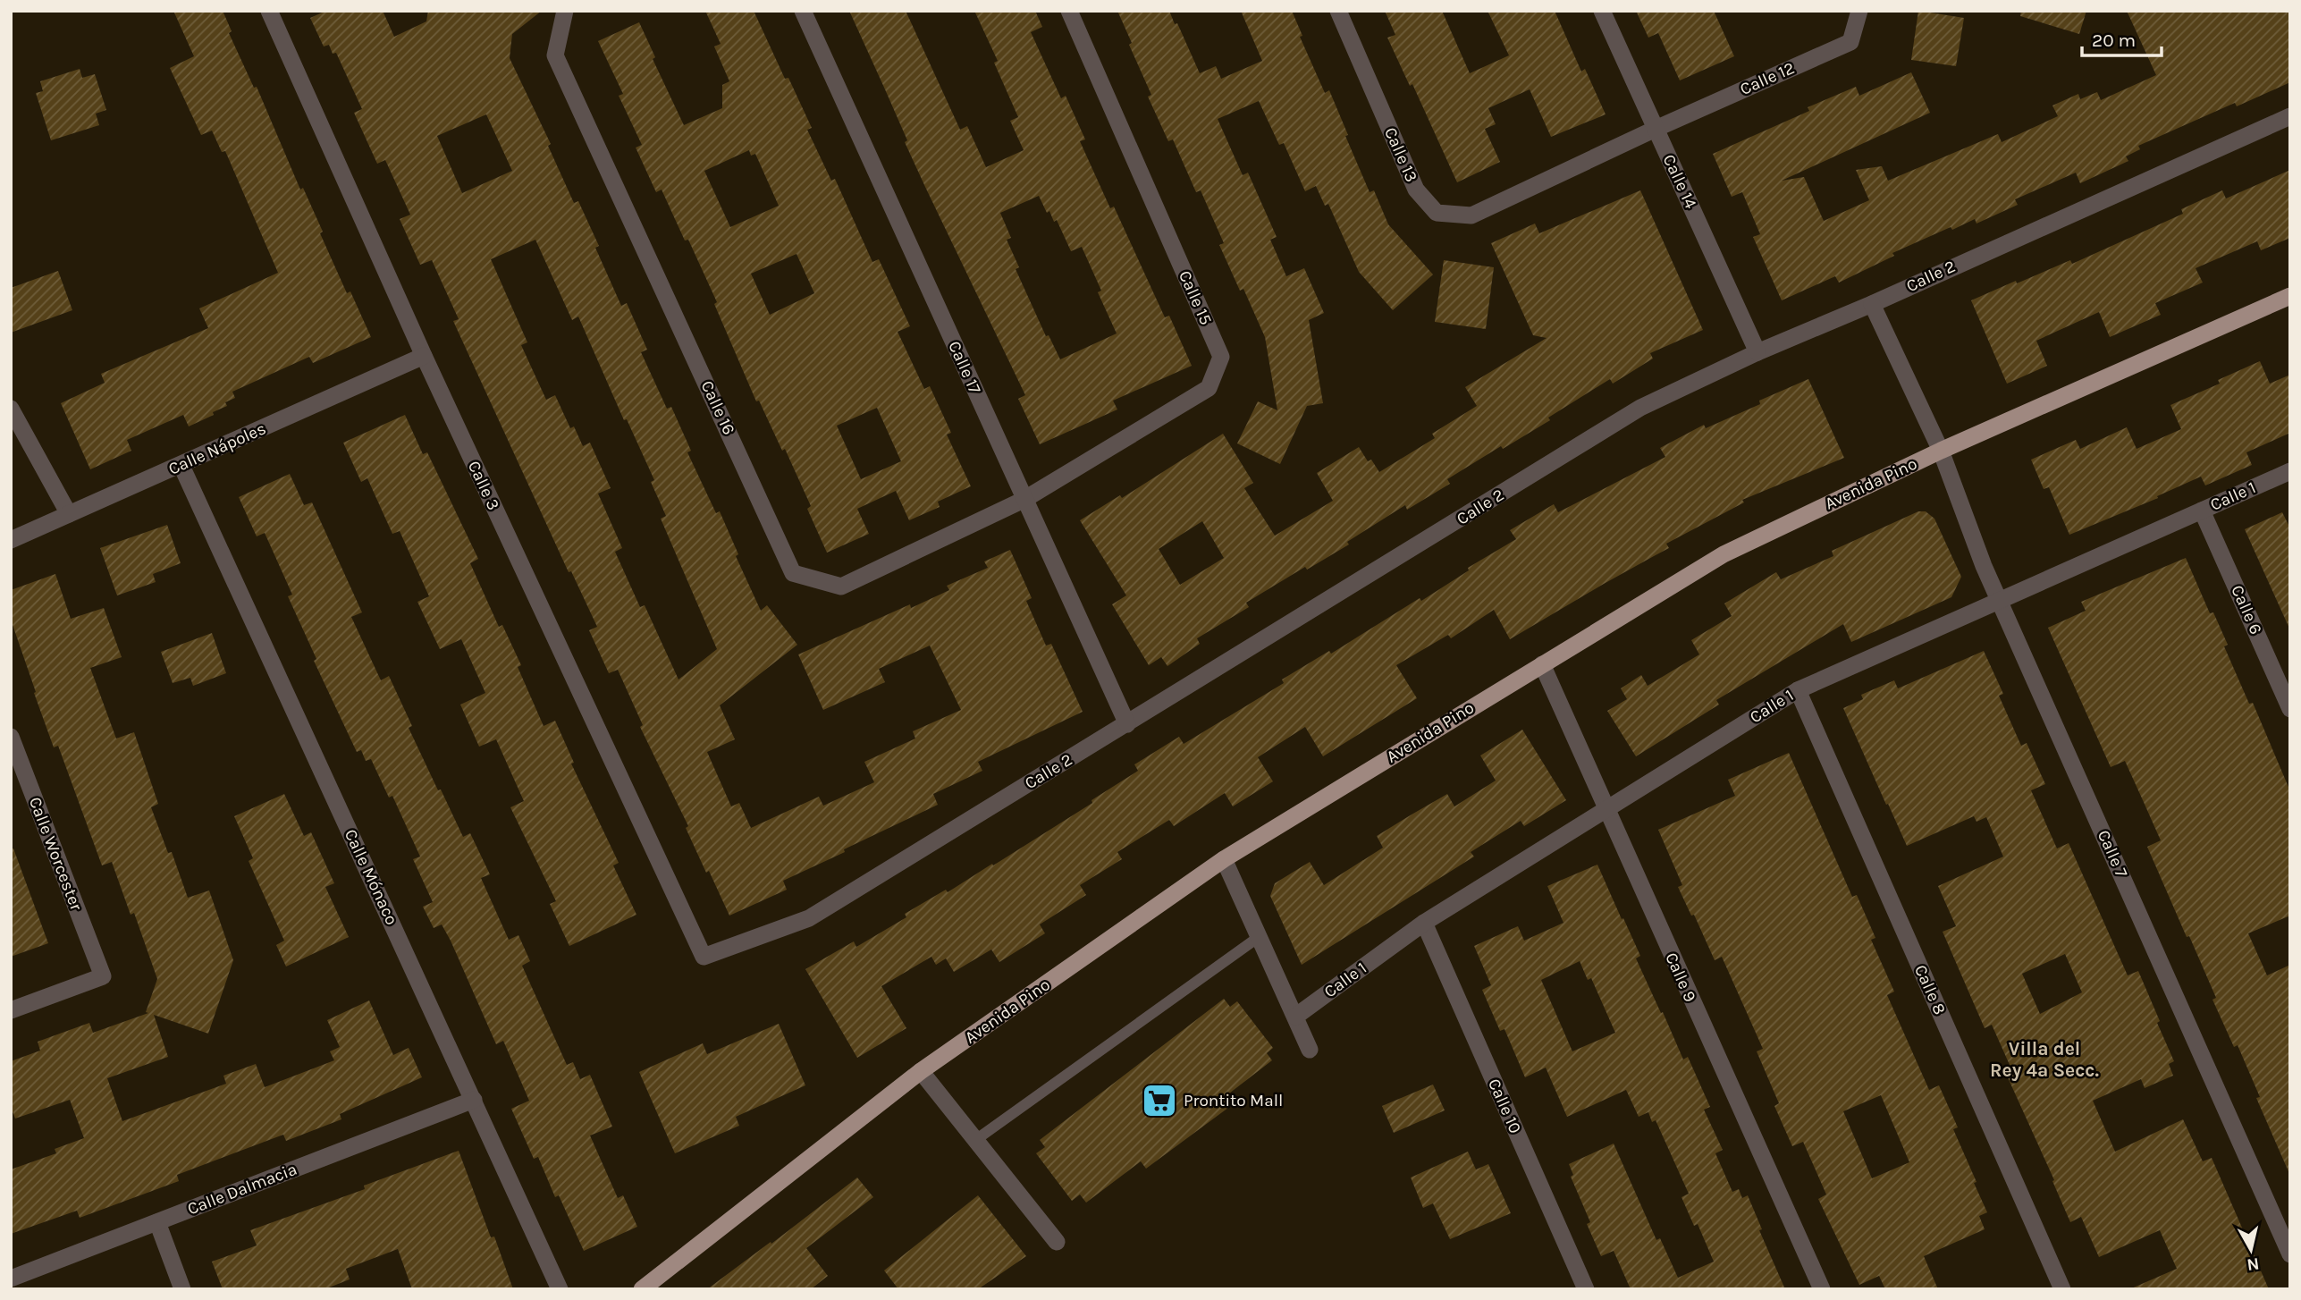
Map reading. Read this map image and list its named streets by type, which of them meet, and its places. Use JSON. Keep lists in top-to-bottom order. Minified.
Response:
{"streets":{"main road":["Avenida Pino"],"street":["Calle 12","Calle 13","Calle 14","Calle 2","Calle 15","Calle 17","Calle 16","Calle Nápoles","Calle 3","Calle 1","Calle 6","Calle Worcester","Calle 7","Calle Mónaco","Calle 9","Calle 8","Calle 10","Calle Dalmacia"]},"crossings":[["Calle 12","Calle 13"],["Calle 12","Calle 14"],["Calle 13","Calle 14"],["Calle 14","Calle 2"],["Calle 2","Calle 17"],["Calle 2","Calle 3"],["Calle 2","Calle 7"],["Calle 15","Calle 17"],["Calle 15","Calle 16"],["Calle 17","Calle 16"],["Calle Nápoles","Calle 3"],["Calle Nápoles","Calle Mónaco"],["Avenida Pino","Calle 7"],["Avenida Pino","Calle 9"],["Calle 1","Calle 6"],["Calle 1","Calle 7"],["Calle 1","Calle 9"],["Calle 1","Calle 8"],["Calle 1","Calle 10"],["Calle Mónaco","Calle Dalmacia"]],"districts":["Villa del Rey 4ª Secc."],"places":{"supermarket":["Prontito Mall"]},"scale_bar":"20 m","north":"bottom"}
